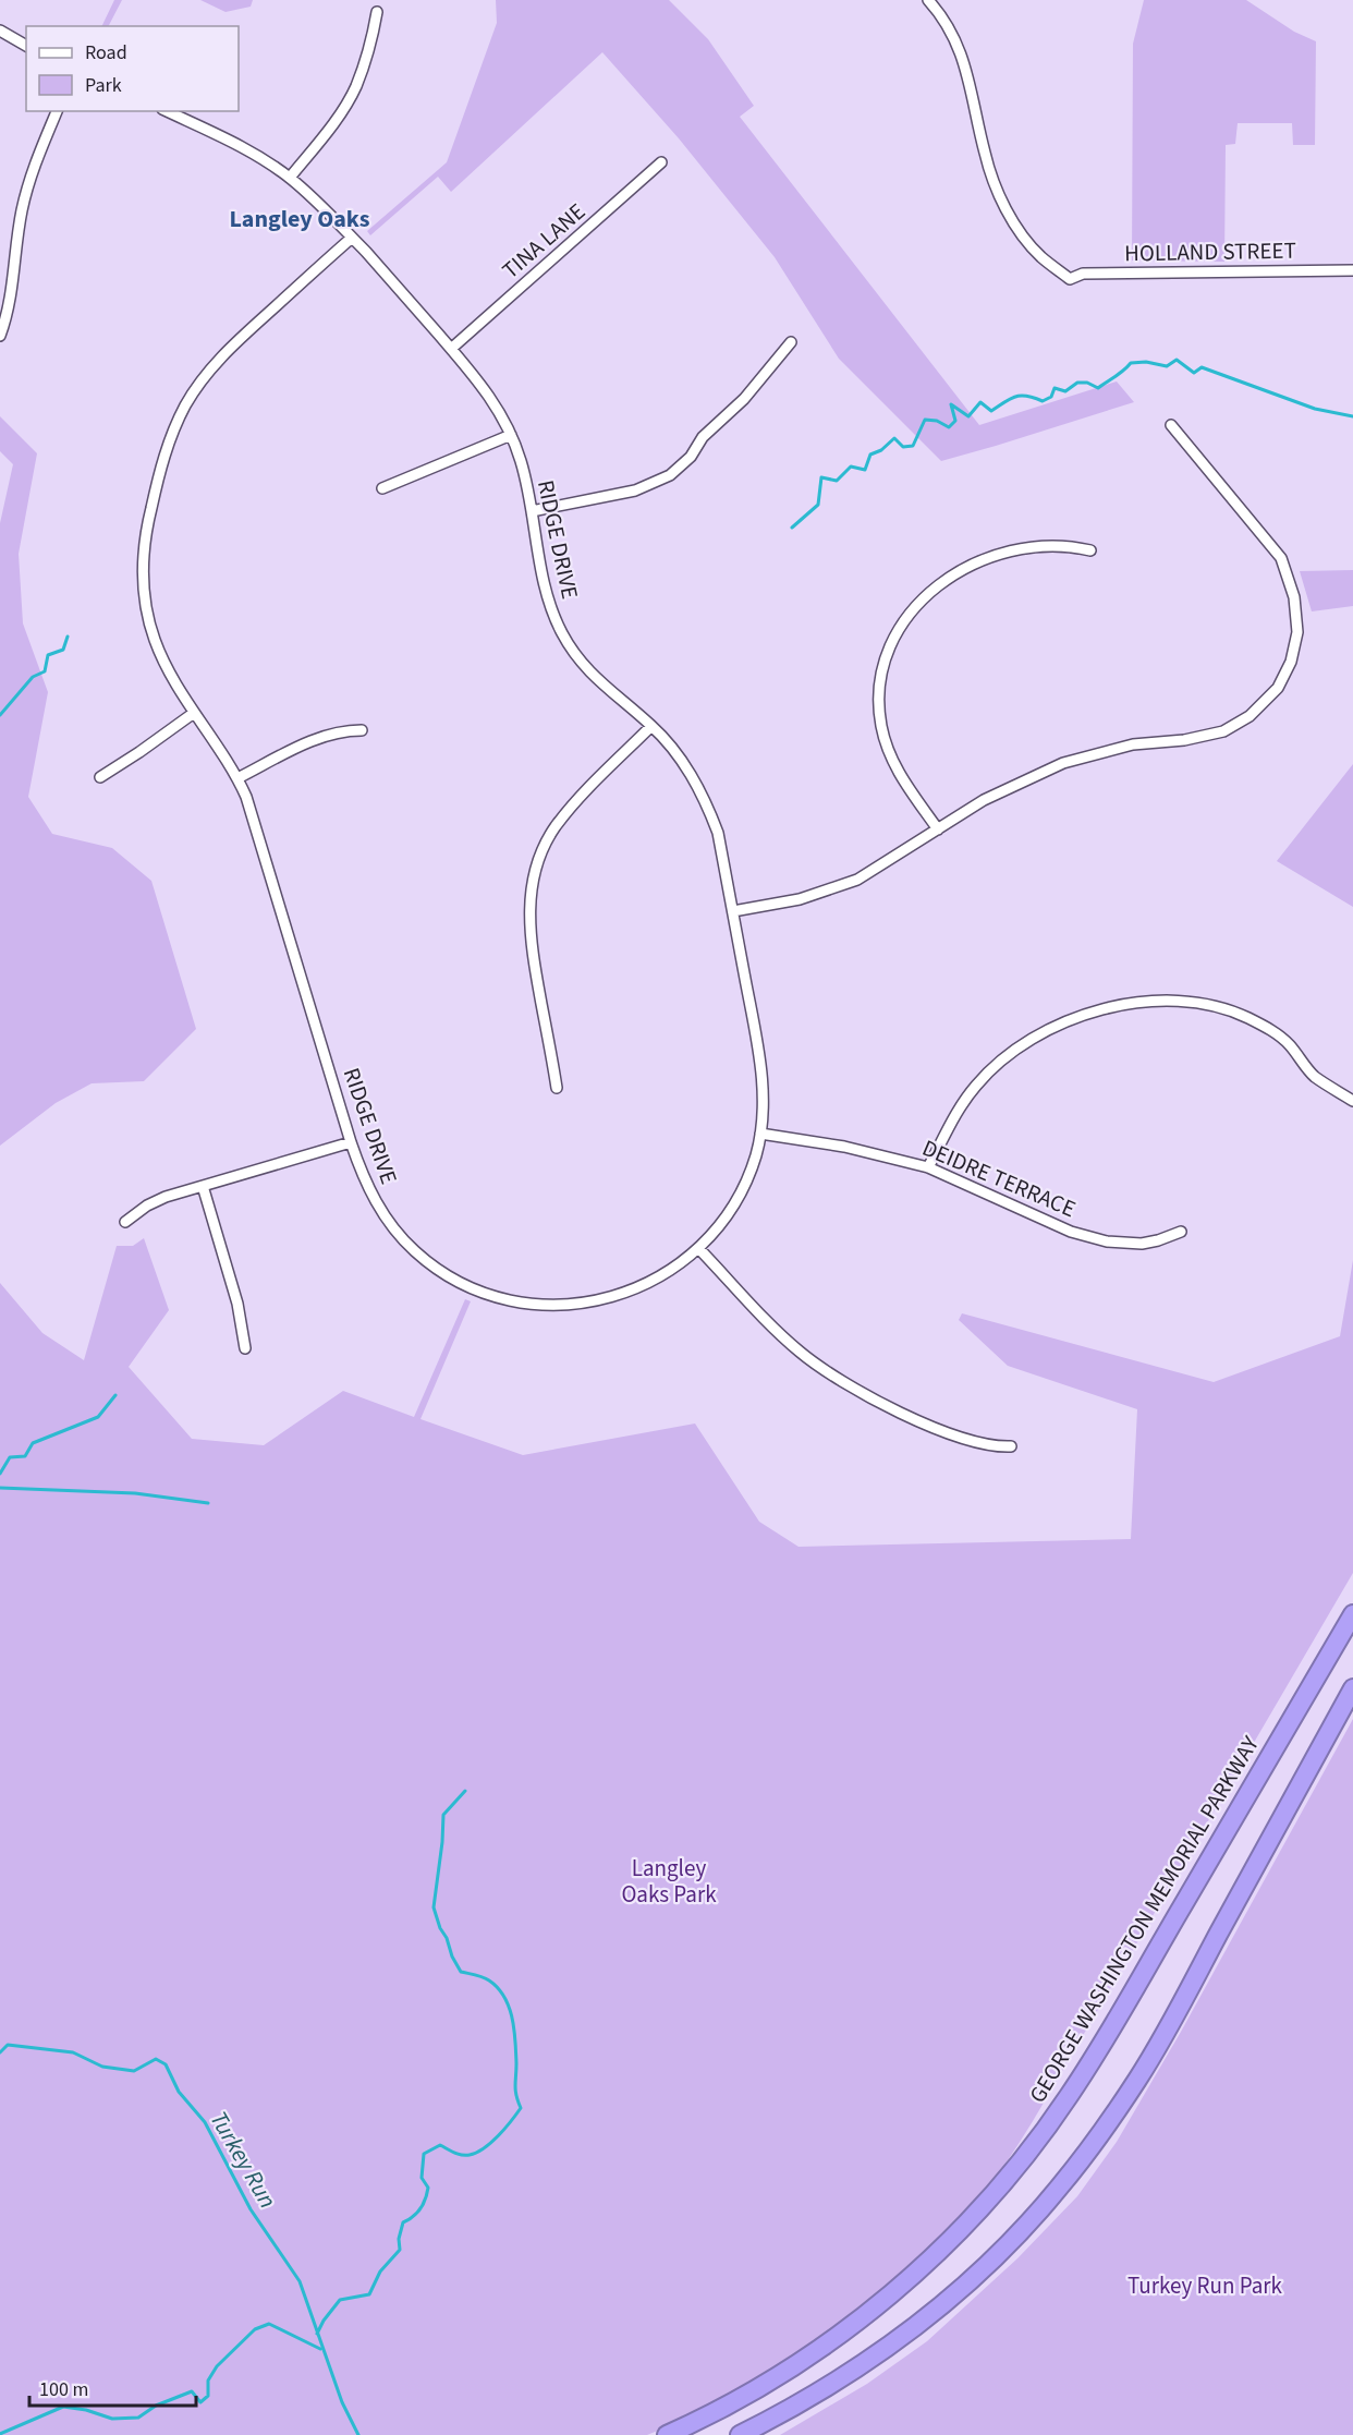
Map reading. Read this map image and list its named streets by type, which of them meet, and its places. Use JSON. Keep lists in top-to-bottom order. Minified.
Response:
{"streets":{"highway":["GEORGE WASHINGTON MEMORIAL PARKWAY"],"street":["TINA LANE","HOLLAND STREET","RIDGE DRIVE","DEIDRE TERRACE"]},"crossings":[["TINA LANE","RIDGE DRIVE"],["RIDGE DRIVE","DEIDRE TERRACE"]],"districts":["Langley Oaks"],"water":["Turkey Run"],"parks":["Langley Oaks Park","Turkey Run Park"],"legend":["Road","Park"],"scale_bar":"100 m"}
